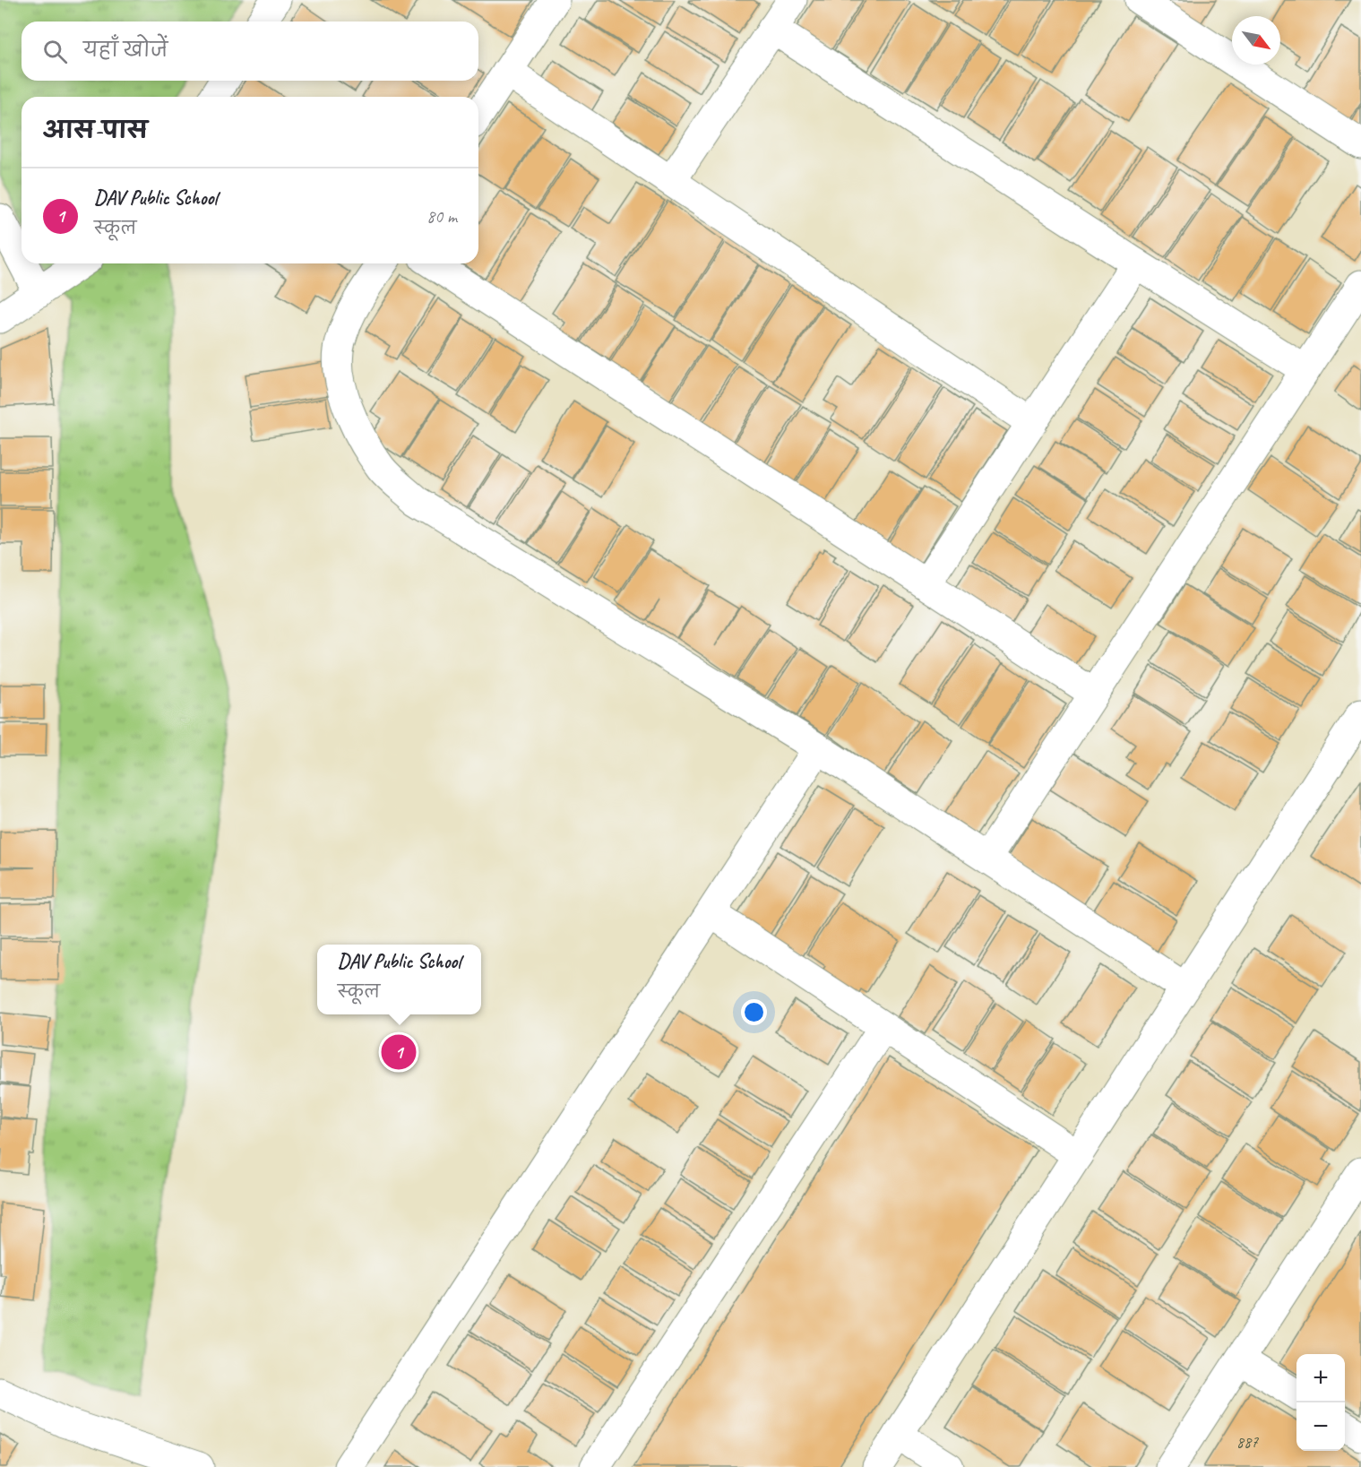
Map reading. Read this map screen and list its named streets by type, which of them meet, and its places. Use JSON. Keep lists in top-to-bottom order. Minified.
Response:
{"house_numbers":["887"],"north":"bottom right","page":{"search":"यहाँ खोजें","heading":"आस-पास","list":[{"mark":"1","name":"DAV Public School","note":"स्कूल","value":"80 m"}],"popup":["DAV Public School","स्कूल"],"pins":"1","map_buttons":["+","−"]}}
